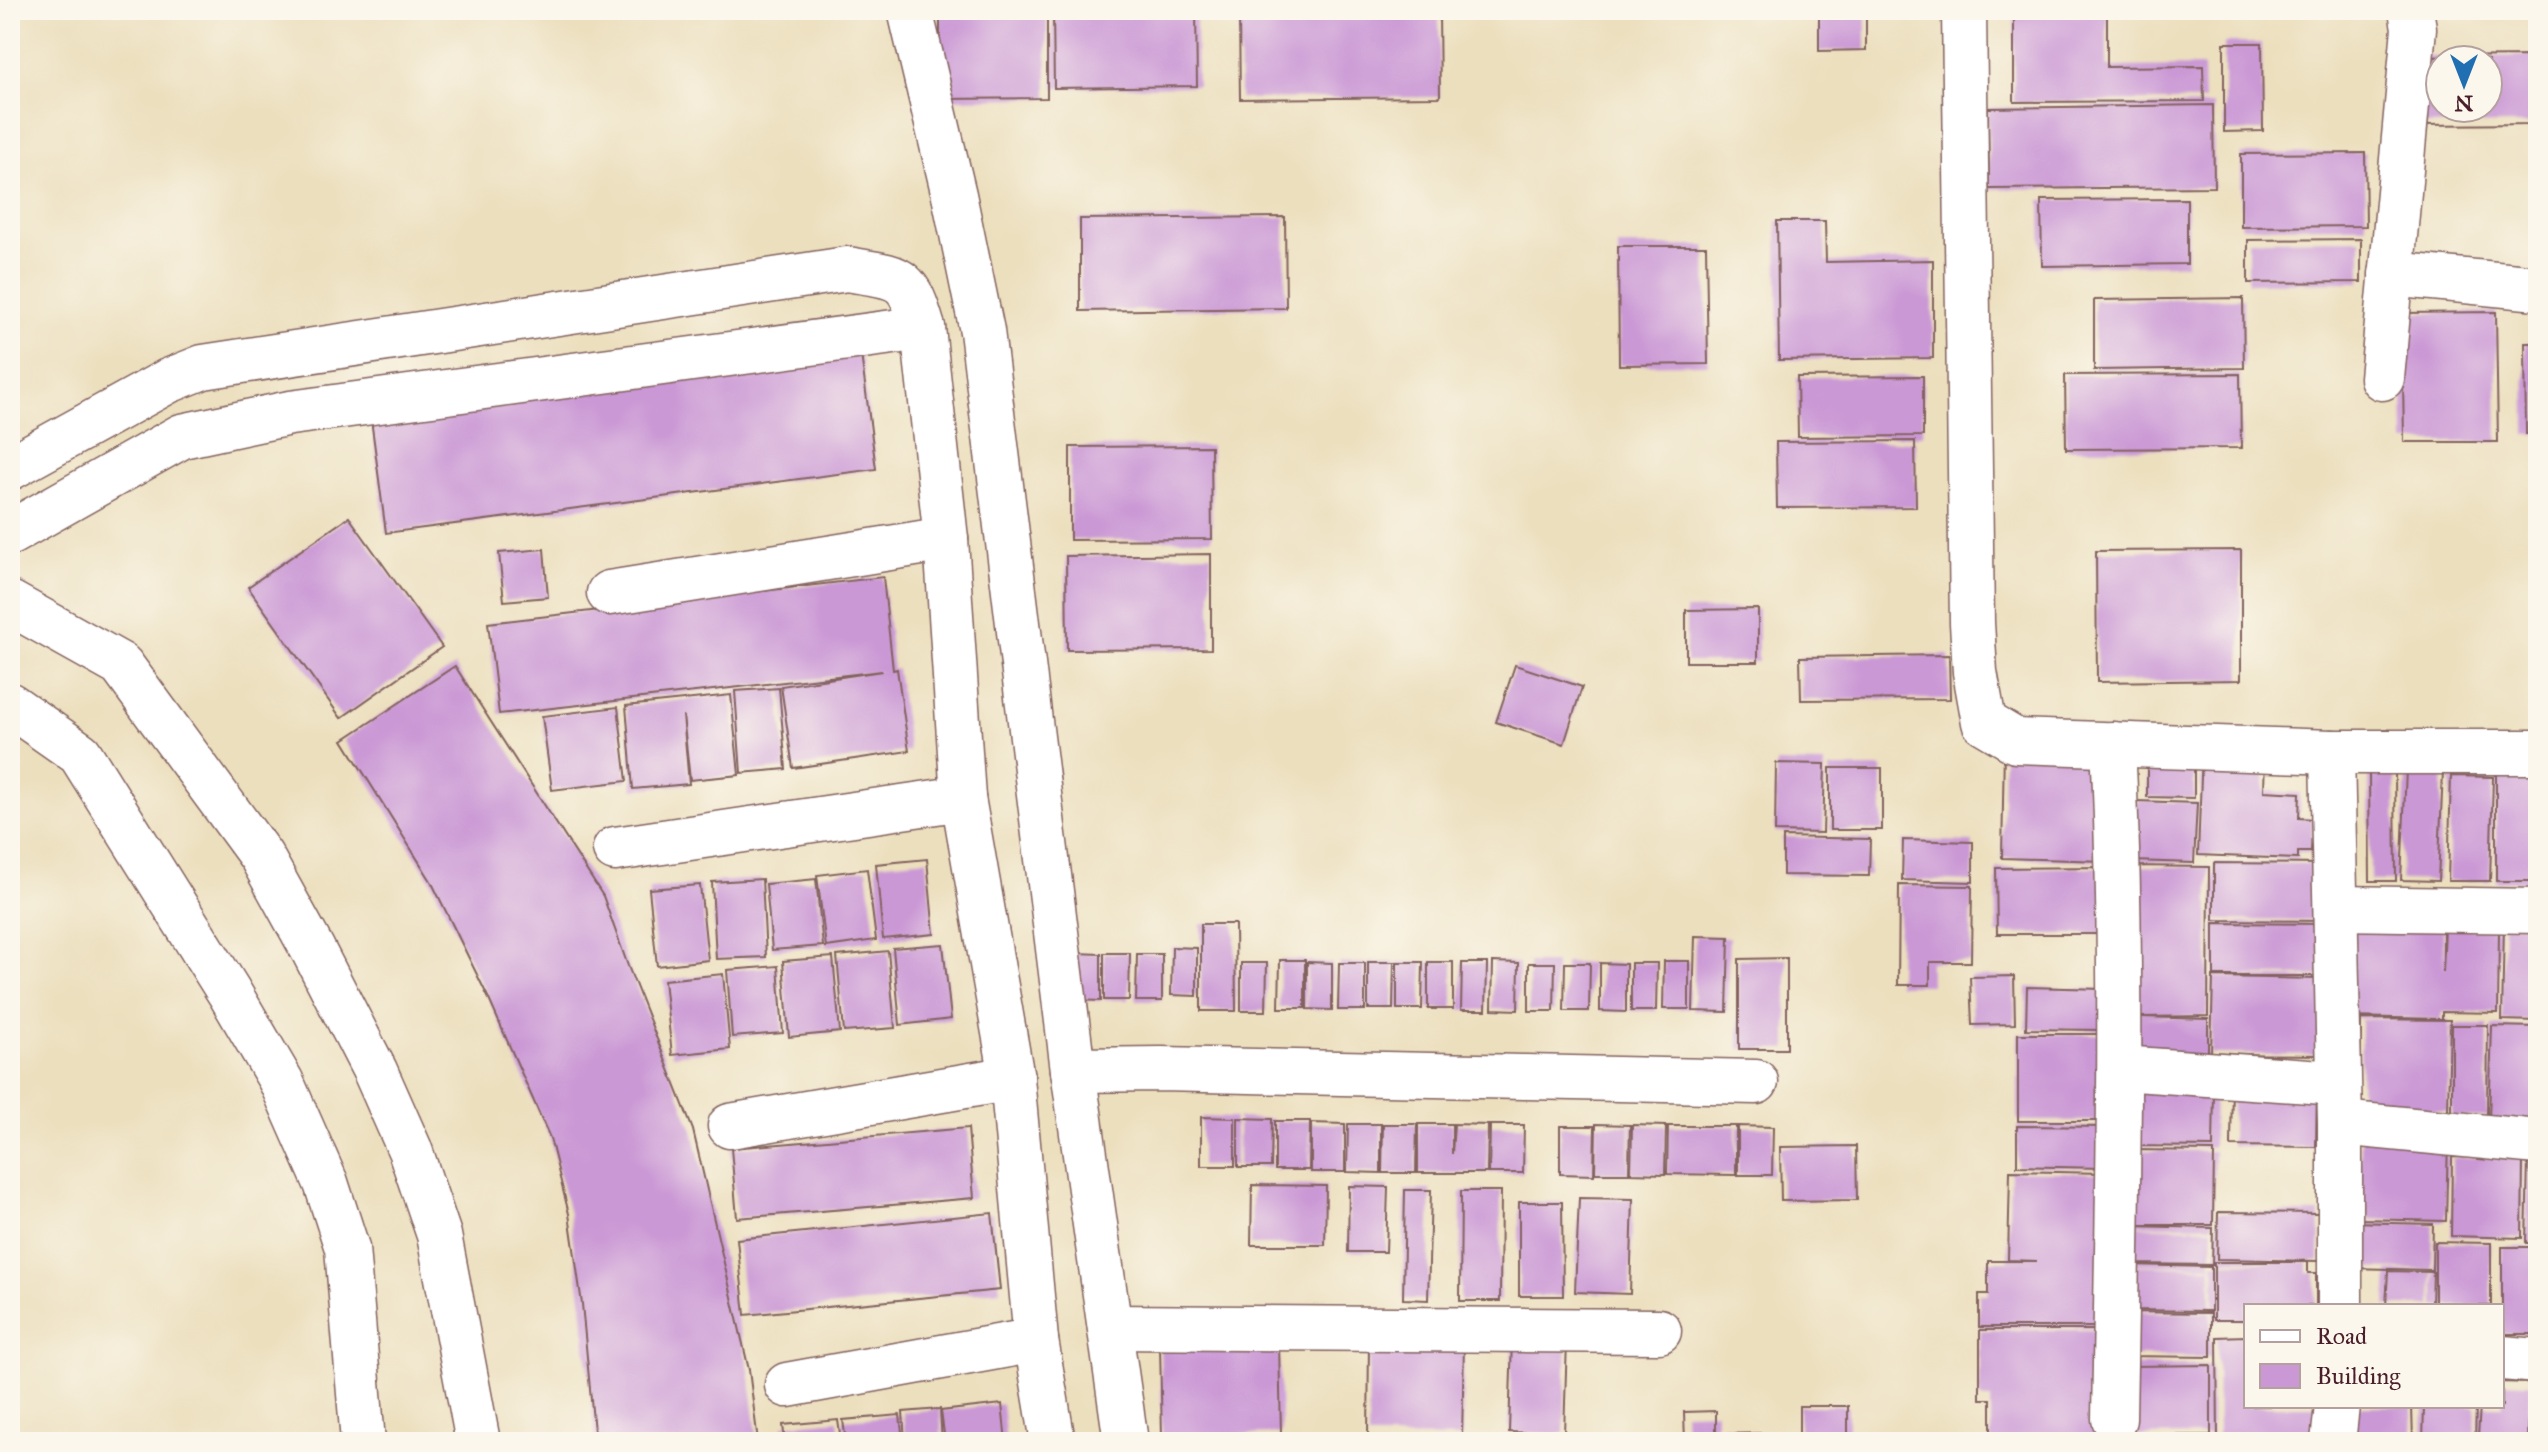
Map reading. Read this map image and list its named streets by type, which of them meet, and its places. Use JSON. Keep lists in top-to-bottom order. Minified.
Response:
{"legend":["Road","Building"],"north":"bottom"}
